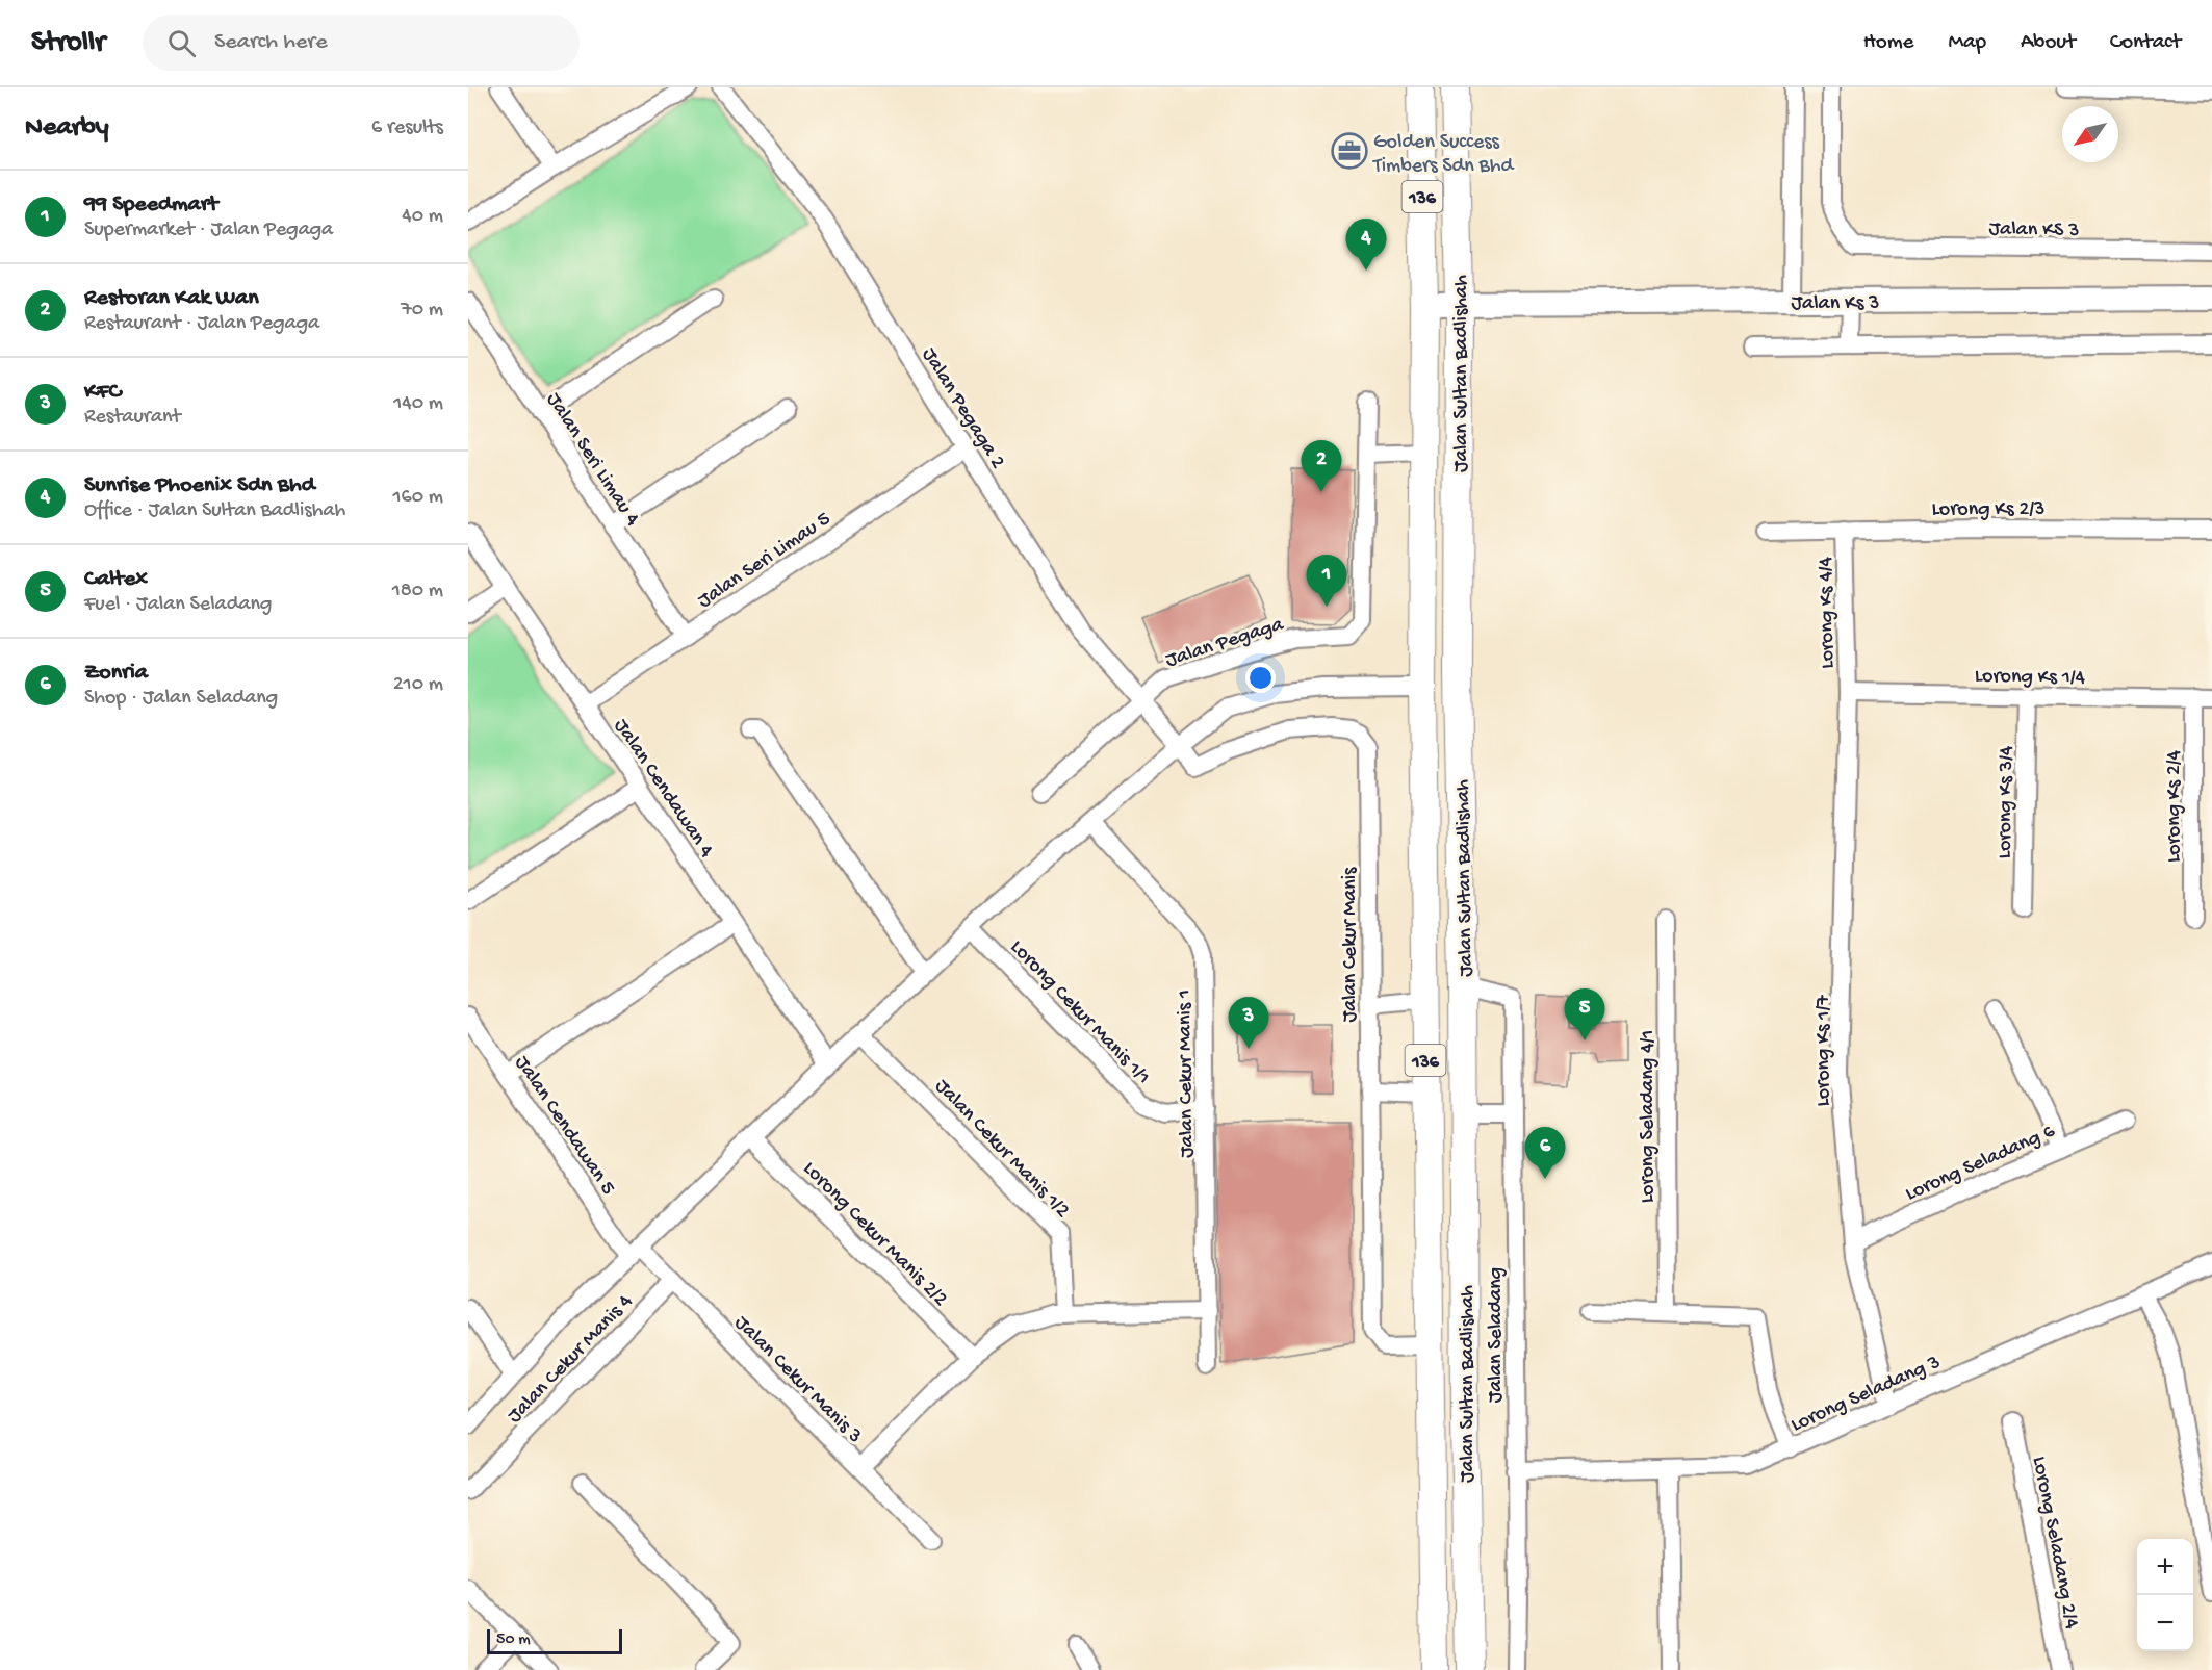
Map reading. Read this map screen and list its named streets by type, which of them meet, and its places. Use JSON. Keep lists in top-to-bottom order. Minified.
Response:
{"streets":{"main road":["136","Jalan Sultan Badlishah"],"street":["Jalan KS 3","Jalan Ks 3","Jalan Pegaga 2","Jalan Seri Limau 4","Lorong Ks 2/3","Jalan Seri Limau 5","Lorong Ks 4/4","Jalan Pegaga","Lorong Ks 1/4","Jalan Cendawan 4","Lorong Ks 3/4","Lorong Ks 2/4","Jalan Cekur Manis","Lorong Cekur Manis 1/1","Lorong Ks 1/7","Jalan Cekur Manis 1","Lorong Seladang 4/1","Jalan Cendawan 5","Jalan Cekur Manis 1/2","Lorong Seladang 6","Lorong Cekur Manis 2/2","Jalan Seladang","Jalan Cekur Manis 4","Jalan Cekur Manis 3","Lorong Seladang 3","Lorong Seladang 2/4"]},"crossings":[["Jalan Ks 3","Jalan Sultan Badlishah"],["Jalan Sultan Badlishah","Jalan Cekur Manis"],["Jalan Sultan Badlishah","Jalan Seladang"],["Jalan Pegaga 2","Jalan Seri Limau 5"],["Jalan Pegaga 2","Jalan Pegaga"],["Jalan Pegaga 2","Jalan Cekur Manis"],["Jalan Seri Limau 4","Jalan Seri Limau 5"],["Lorong Ks 2/3","Lorong Ks 4/4"],["Jalan Seri Limau 5","Jalan Cendawan 4"],["Lorong Ks 4/4","Lorong Ks 1/4"],["Lorong Ks 4/4","Lorong Ks 1/7"],["Lorong Ks 1/4","Lorong Ks 3/4"],["Lorong Ks 1/4","Lorong Ks 2/4"],["Lorong Ks 1/4","Lorong Ks 1/7"],["Lorong Cekur Manis 1/1","Jalan Cekur Manis 1"],["Lorong Ks 1/7","Lorong Seladang 6"],["Lorong Ks 1/7","Lorong Seladang 3"],["Jalan Cendawan 5","Jalan Cekur Manis 3"],["Jalan Seladang","Lorong Seladang 3"],["Jalan Cekur Manis 4","Jalan Cekur Manis 3"]],"places":{"office":["Golden Success Timbers Sdn Bhd"]},"scale_bar":"50 m","north":"bottom left","page":{"header":"Strollr","search":"Search here","nav":["Home","Map","About","Contact"],"heading":["Nearby","6 results"],"list":[{"mark":"1","name":"99 Speedmart","note":"Supermarket · Jalan Pegaga","value":"40 m"},{"mark":"2","name":"Restoran Kak Wan","note":"Restaurant · Jalan Pegaga","value":"70 m"},{"mark":"3","name":"KFC","note":"Restaurant","value":"140 m"},{"mark":"4","name":"Sunrise Phoenix Sdn Bhd","note":"Office · Jalan Sultan Badlishah","value":"160 m"},{"mark":"5","name":"Caltex","note":"Fuel · Jalan Seladang","value":"180 m"},{"mark":"6","name":"Zonria","note":"Shop · Jalan Seladang","value":"210 m"}],"pins":["4","2","1","5","3","6"],"map_buttons":["+","−"],"scale":"50 m"}}
